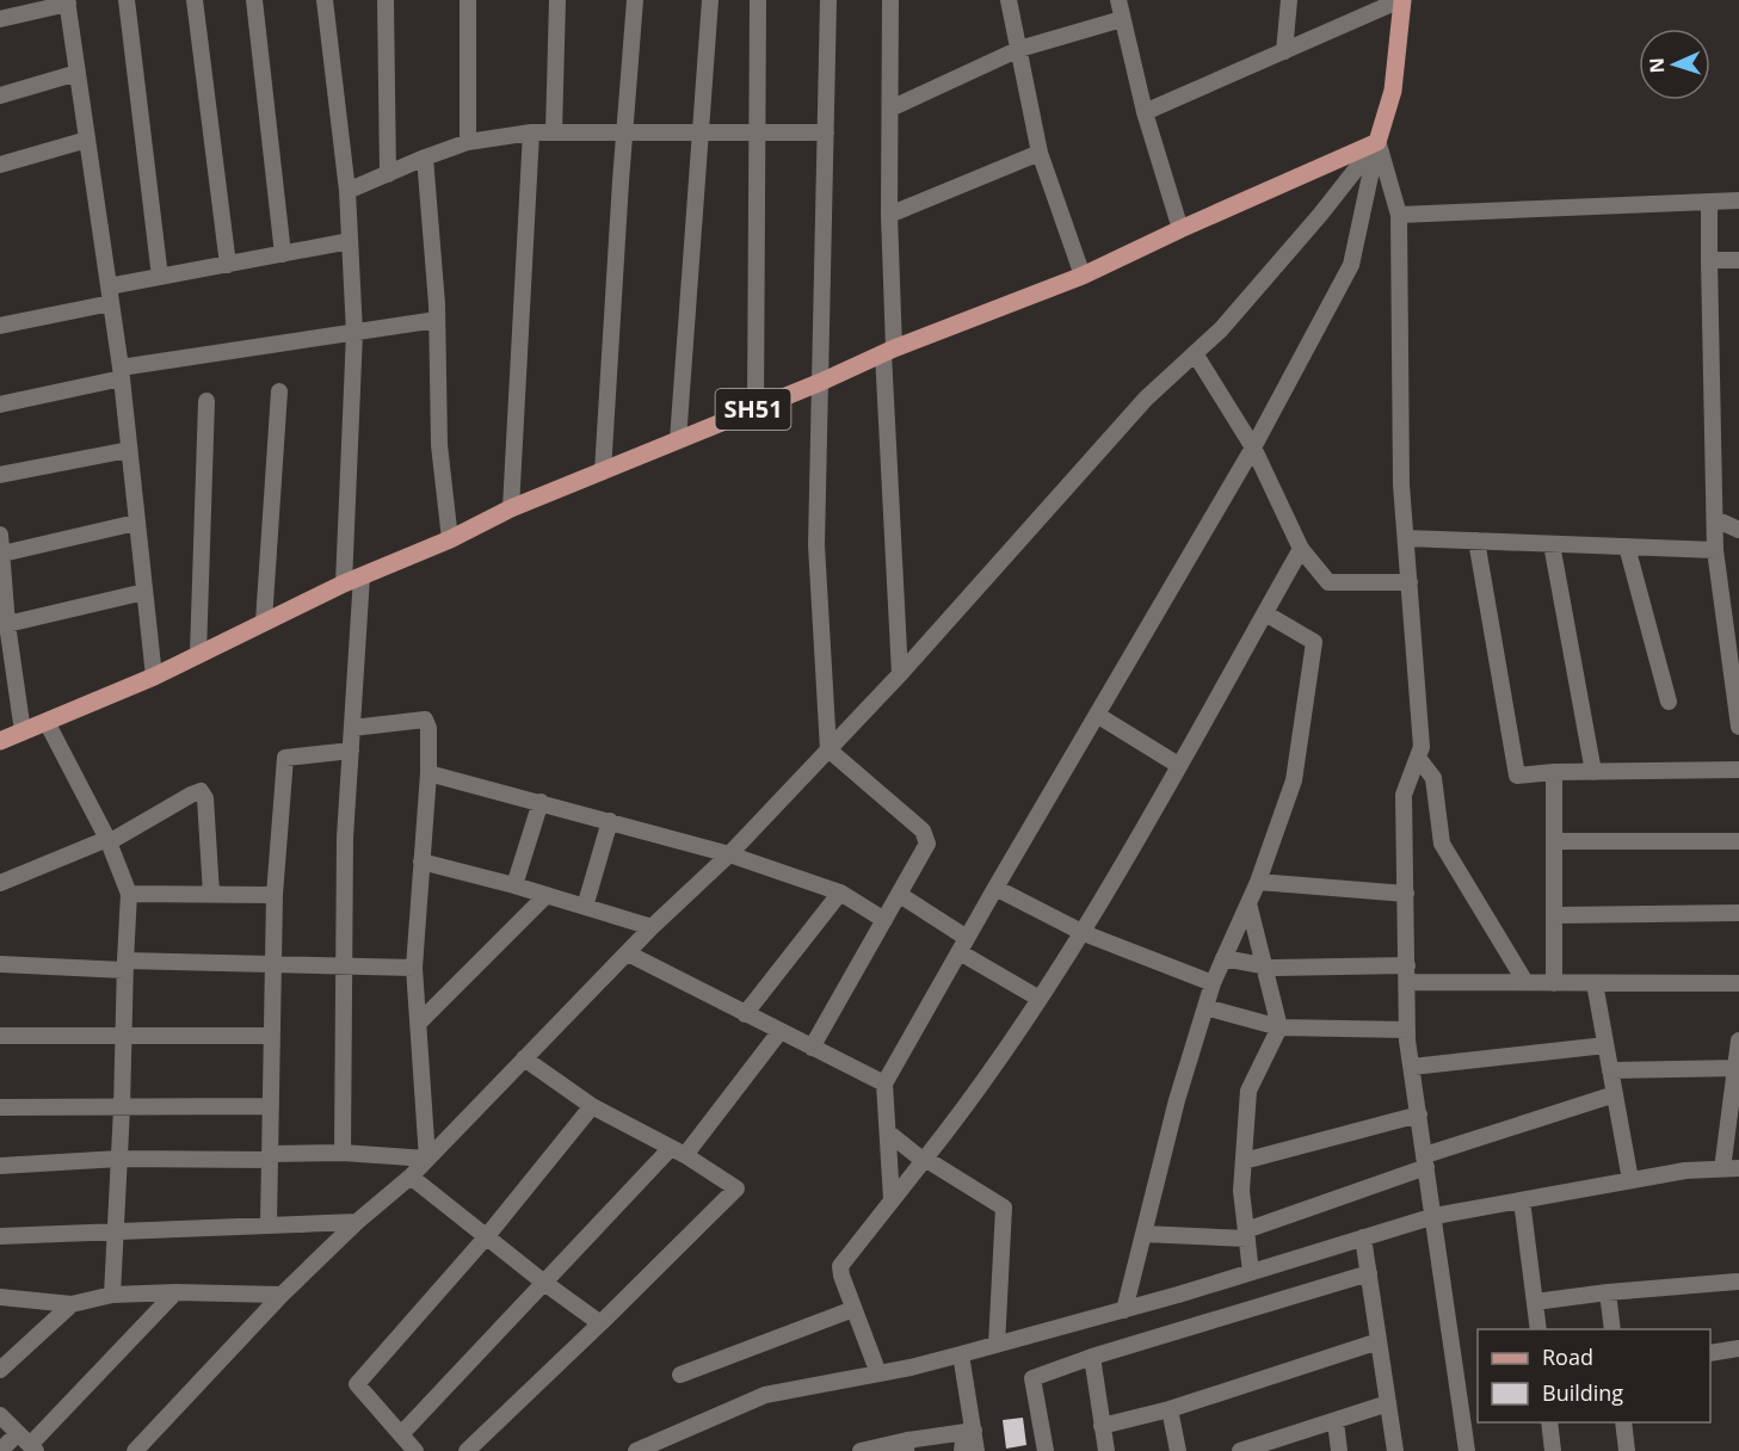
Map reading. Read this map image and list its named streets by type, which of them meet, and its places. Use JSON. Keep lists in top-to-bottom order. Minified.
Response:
{"streets":{"main road":["SH51"]},"legend":["Road","Building"],"north":"left"}
